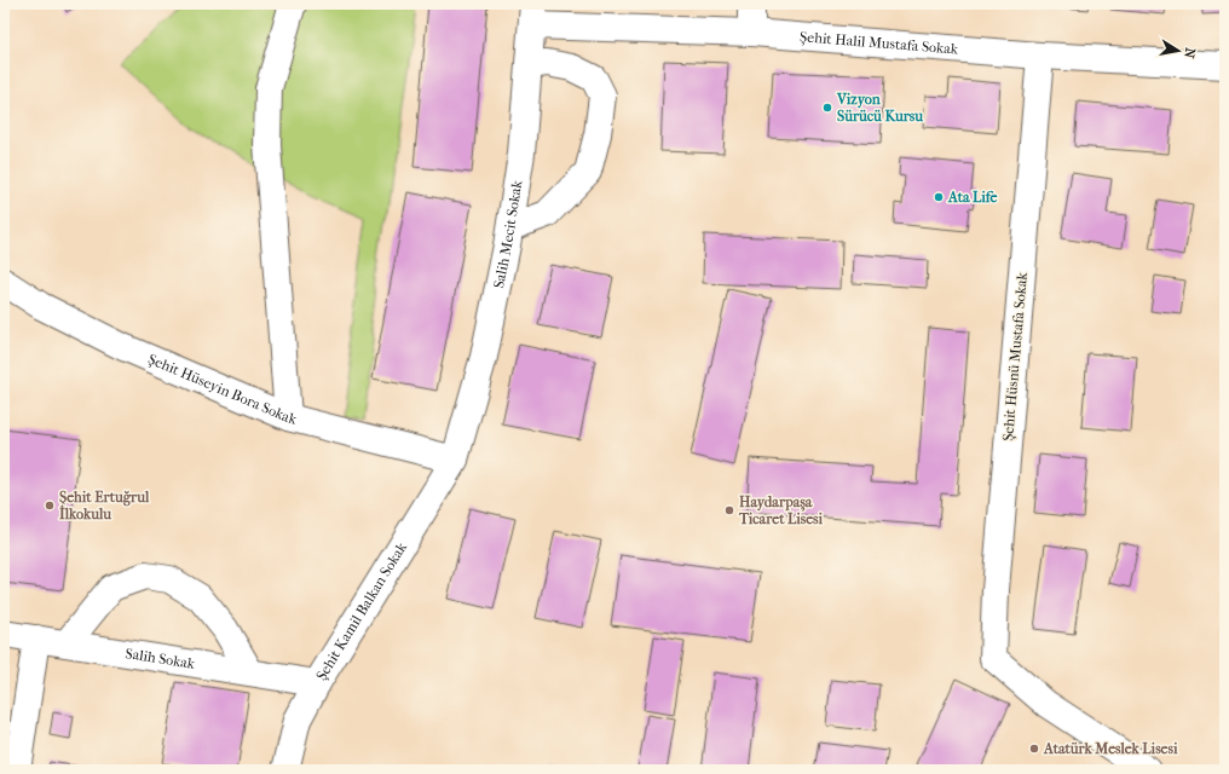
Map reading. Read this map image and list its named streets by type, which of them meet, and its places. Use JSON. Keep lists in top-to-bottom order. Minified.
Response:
{"streets":{"street":["Şehit Halil Mustafa Sokak","Salih Mecit Sokak","Şehit Hüsnü Mustafa Sokak","Şehit Hüseyin Bora Sokak","Şehit Kamil Balkan Sokak","Salih Sokak"]},"crossings":[["Şehit Halil Mustafa Sokak","Salih Mecit Sokak"],["Şehit Halil Mustafa Sokak","Şehit Hüsnü Mustafa Sokak"],["Salih Mecit Sokak","Şehit Hüseyin Bora Sokak"],["Salih Mecit Sokak","Şehit Kamil Balkan Sokak"],["Şehit Hüseyin Bora Sokak","Şehit Kamil Balkan Sokak"],["Şehit Kamil Balkan Sokak","Salih Sokak"]],"places":["Vizyon Sürücü Kursu","Ata Life","Şehit Ertuğrul İlkokulu","Haydarpaşa Ticaret Lisesi","Atatürk Meslek Lisesi"],"north":"right"}
